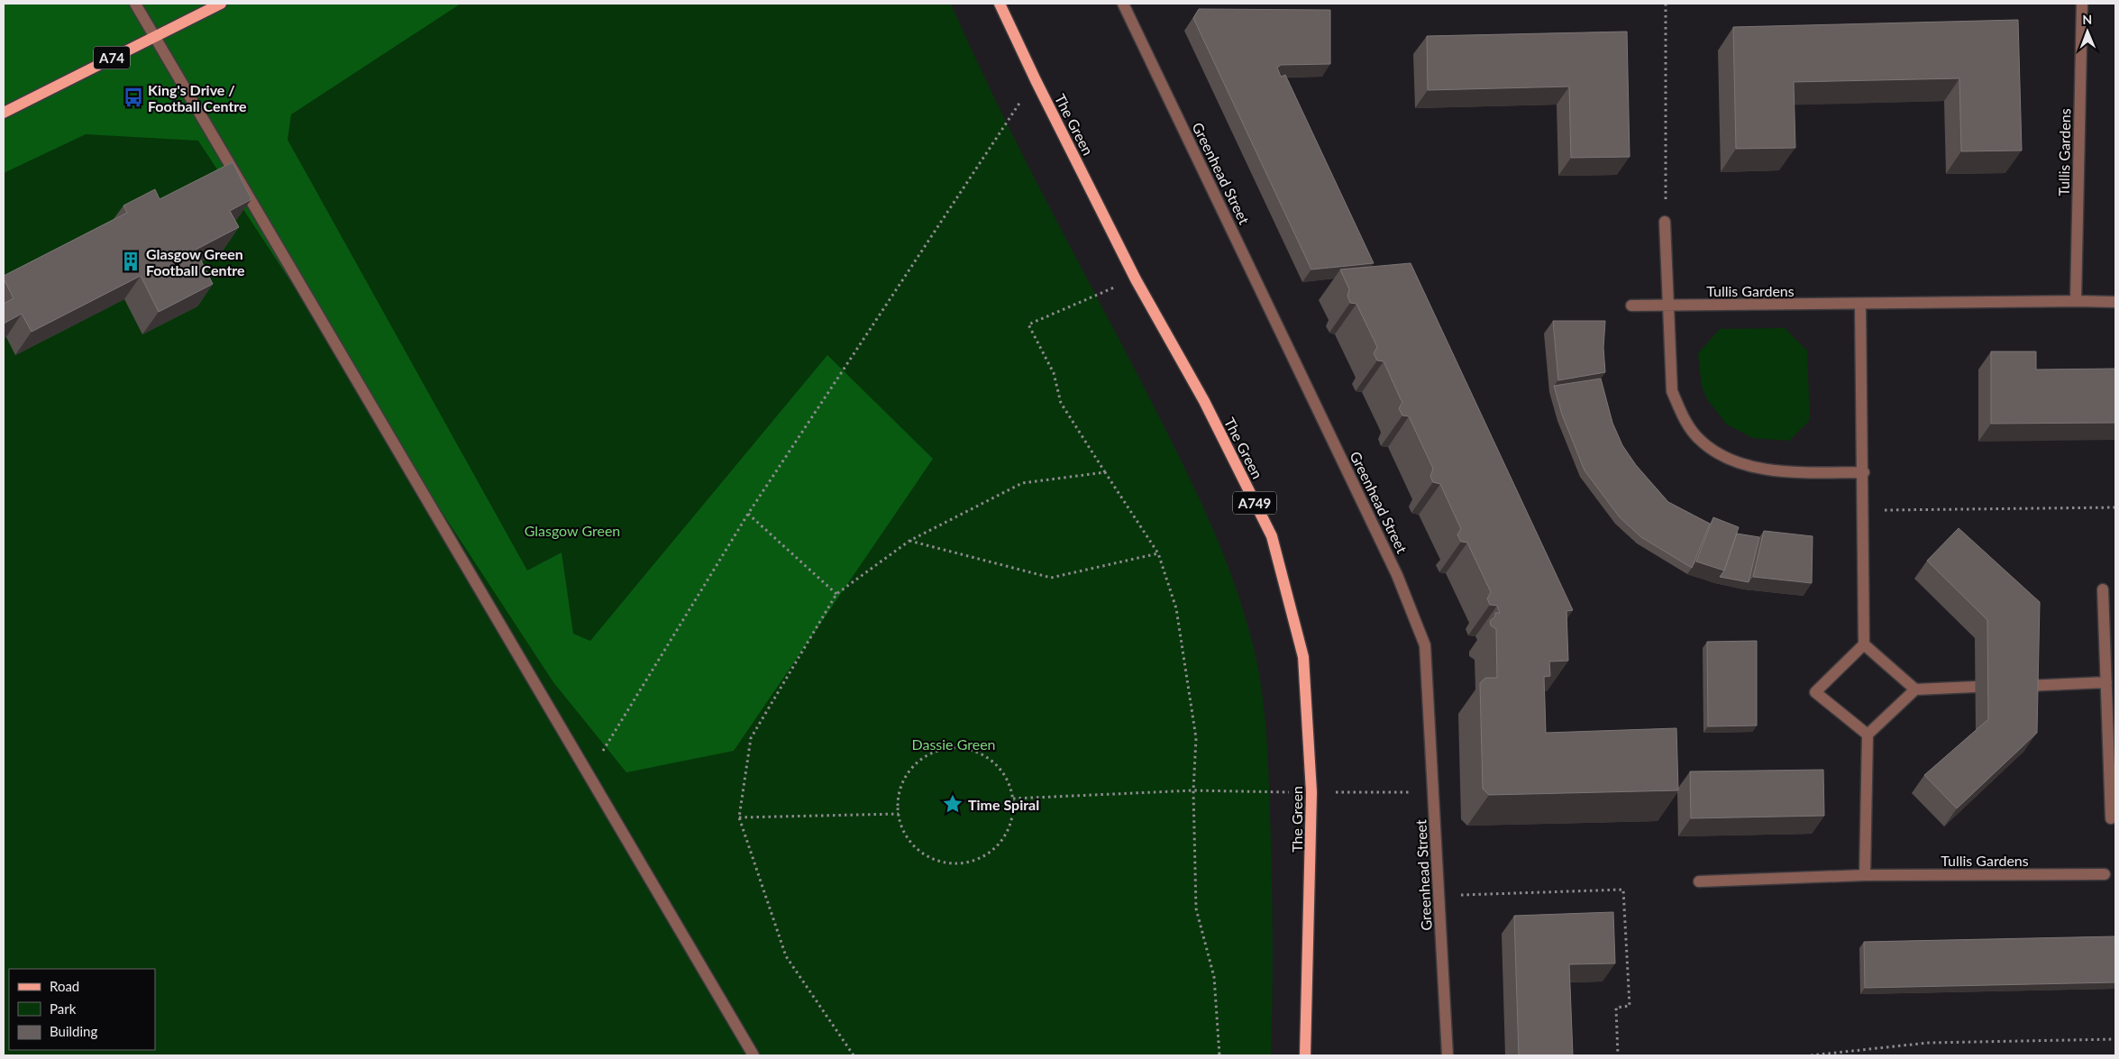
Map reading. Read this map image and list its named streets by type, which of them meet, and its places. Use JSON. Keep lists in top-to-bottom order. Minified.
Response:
{"streets":{"main road":["A74","The Green","A749"],"street":["Tullis Gardens","Greenhead Street"]},"parks":["Glasgow Green","Dassie Green"],"places":{"bus stop":["King's Drive / Football Centre"],"building":["Glasgow Green Football Centre"],"place":["Time Spiral"]},"legend":["Road","Park","Building"],"north":"top"}
